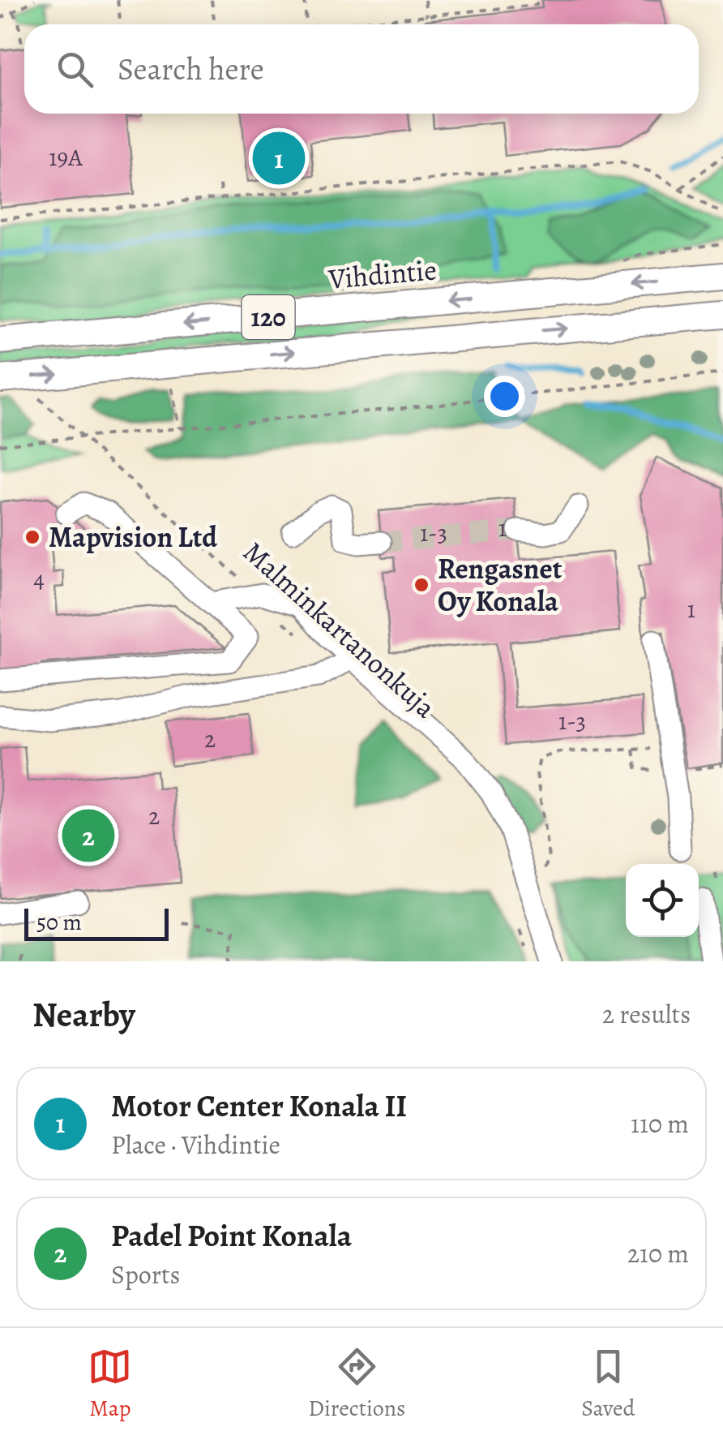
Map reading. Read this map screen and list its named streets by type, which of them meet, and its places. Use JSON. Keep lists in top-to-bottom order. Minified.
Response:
{"streets":{"main road":["Vihdintie","120"],"street":["Malminkartanonkuja"]},"places":["Mapvision Ltd","Rengasnet Oy Konala"],"house_numbers":["19A","1","1-3","4","1","1-3","2","2"],"scale_bar":"50 m","page":{"search":"Search here","pins":["1","2"],"scale":"50 m","heading":["Nearby","2 results"],"list":[{"mark":"1","name":"Motor Center Konala II","note":"Place · Vihdintie","value":"110 m"},{"mark":"2","name":"Padel Point Konala","note":"Sports","value":"210 m"}],"nav":["Map","Directions","Saved"]}}
